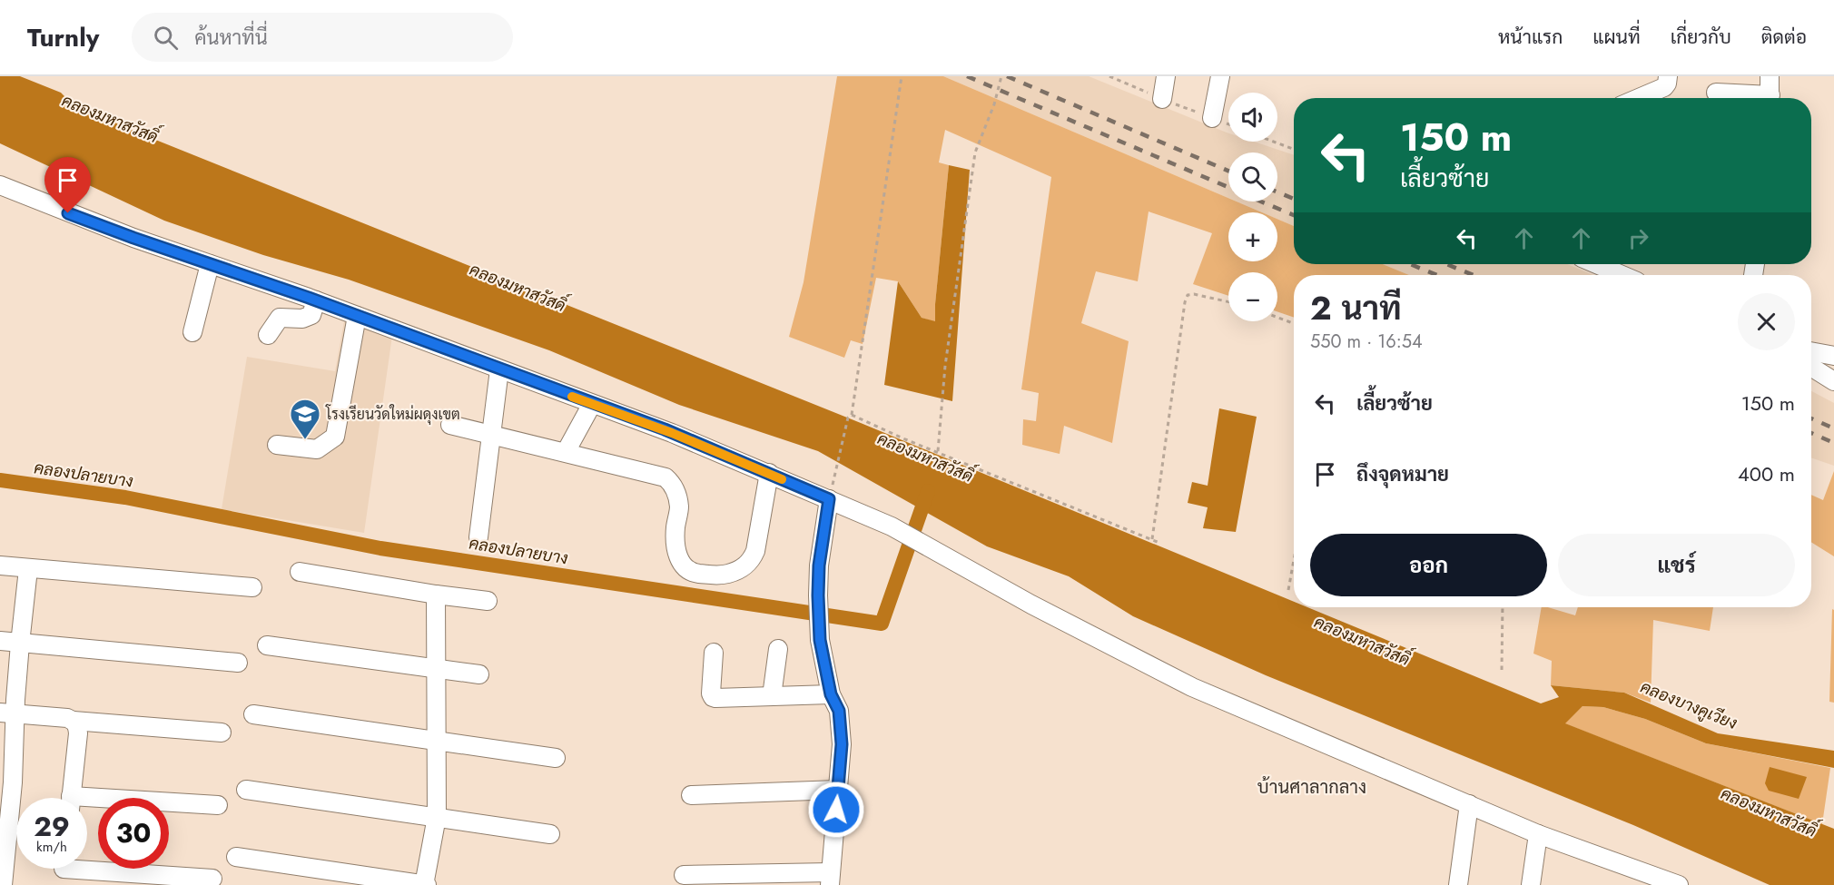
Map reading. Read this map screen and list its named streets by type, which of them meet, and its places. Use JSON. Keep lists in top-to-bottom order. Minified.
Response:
{"districts":["บ้านศาลากลาง"],"water":["คลองมหาสวัสดิ์","คลองปลายบาง","คลองบางคูเวียง"],"places":{"school or university":["โรงเรียนวัดใหม่ผดุงเขต"]},"page":{"header":"Turnly","search":"ค้นหาที่นี่","nav":["หน้าแรก","แผนที่","เกี่ยวกับ","ติดต่อ"],"map_buttons":["+","−"],"turn":["150 m","เลี้ยวซ้าย"],"heading":["2 นาที","550 m · 16:54"],"list":[{"name":"เลี้ยวซ้าย","value":"150 m"},{"name":"ถึงจุดหมาย","value":"400 m"}],"buttons":["ออก","แชร์"],"speed":"29 km/h","limit":"30"}}
